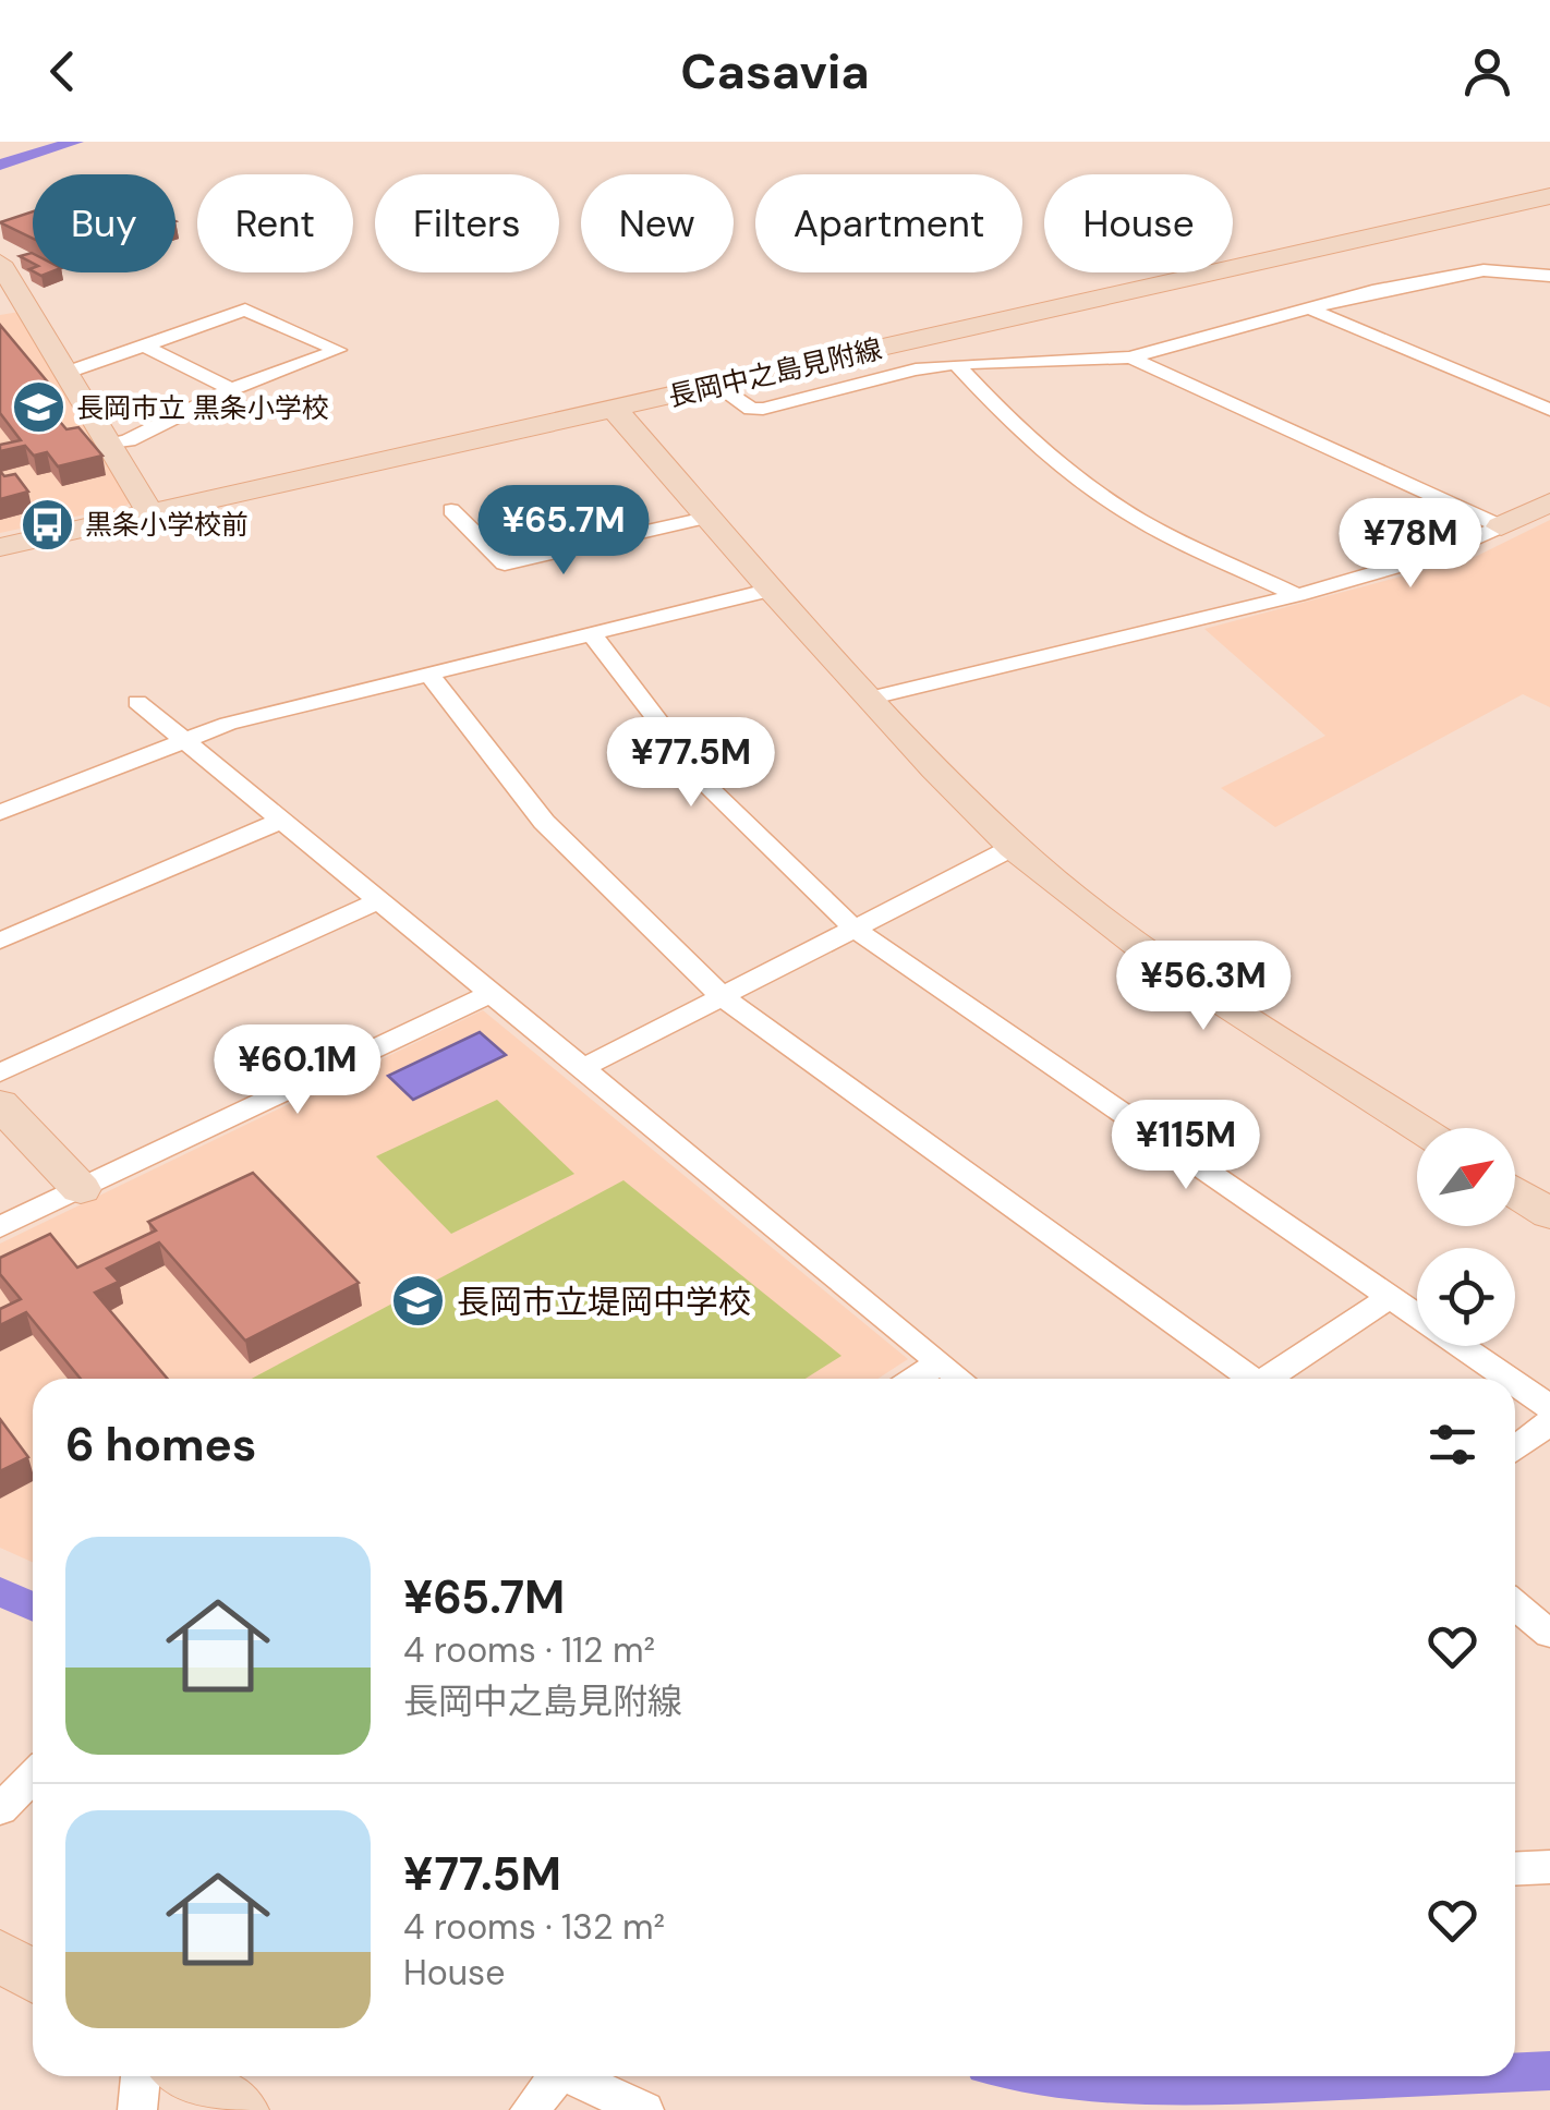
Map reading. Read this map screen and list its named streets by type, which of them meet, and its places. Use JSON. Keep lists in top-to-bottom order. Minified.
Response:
{"streets":{"street":["長岡中之島見附線"]},"places":{"school or university":["長岡市立 黒条小学校","長岡市立堤岡中学校"],"bus stop":["黒条小学校前"]},"north":"top right","page":{"header":"Casavia","chip":["Buy","Rent","Filters","New","Apartment","House"],"price":["¥65.7M","¥78M","¥77.5M","¥56.3M","¥60.1M","¥115M"],"heading":"6 homes","list":[{"name":"¥65.7M","note":"4 rooms · 112 m² · 長岡中之島見附線"},{"name":"¥77.5M","note":"4 rooms · 132 m² · House"}]}}
